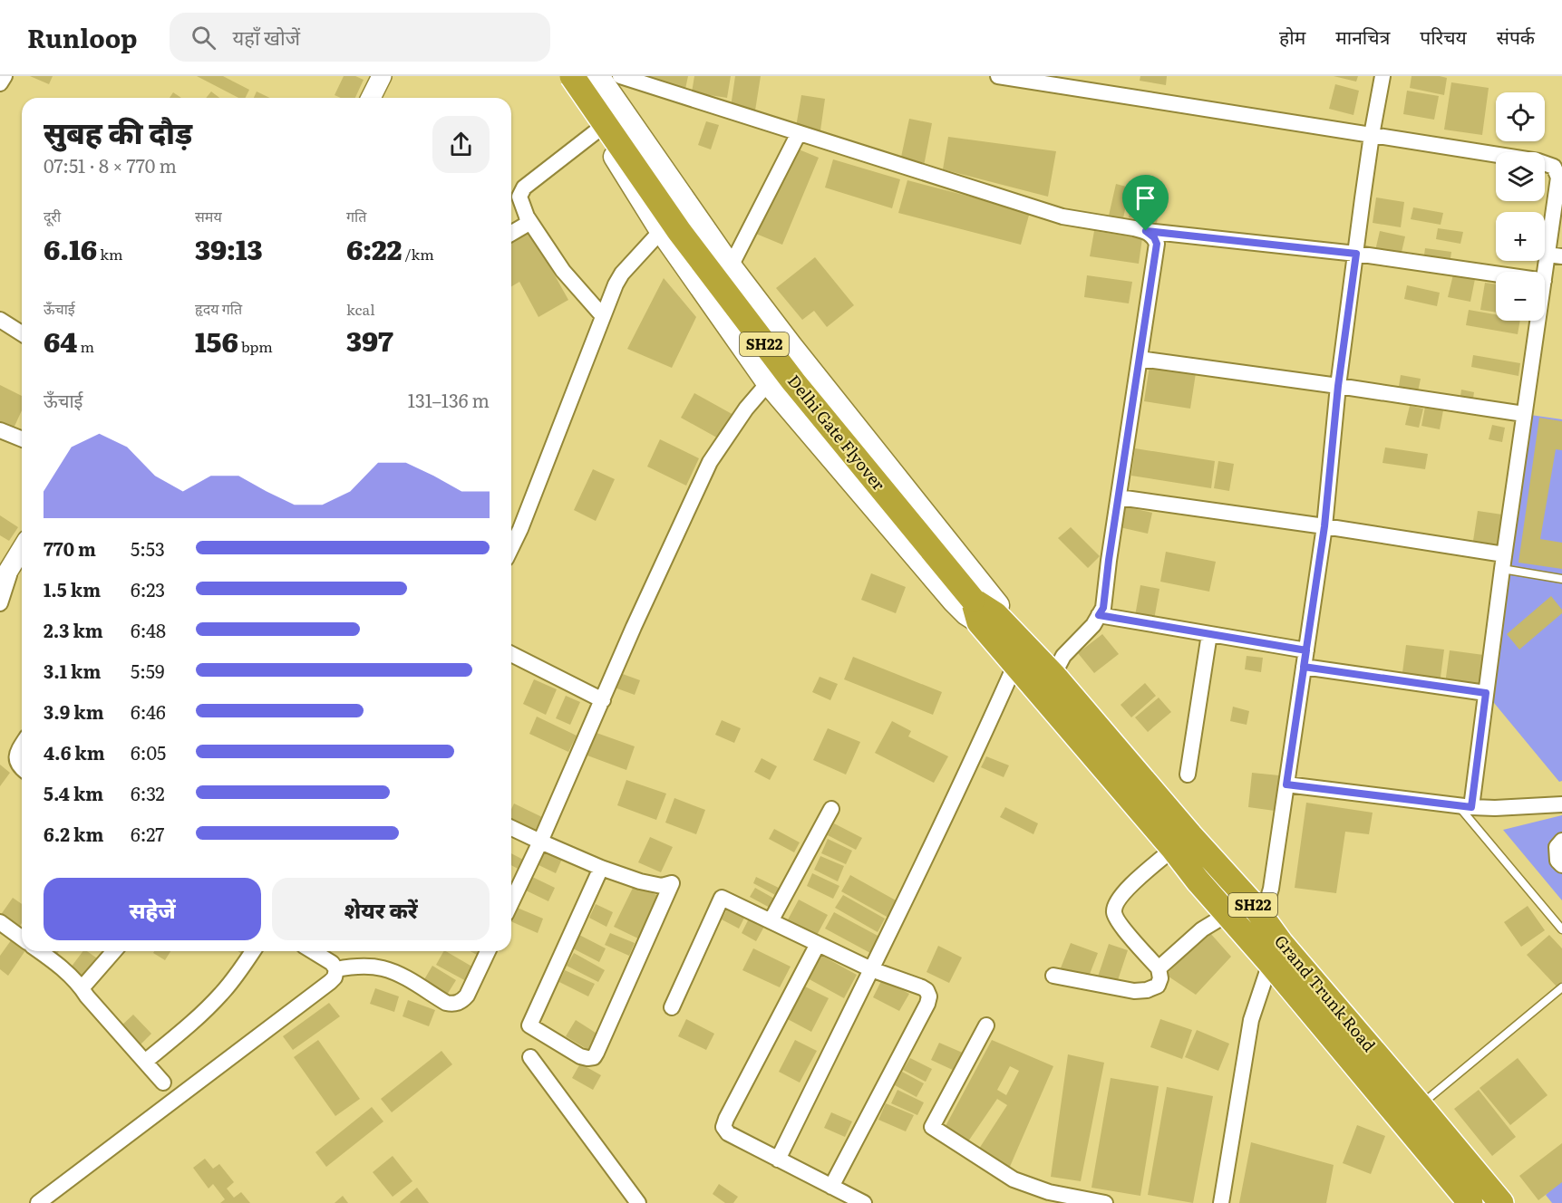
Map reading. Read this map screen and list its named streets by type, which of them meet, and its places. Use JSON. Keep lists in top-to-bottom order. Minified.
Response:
{"streets":{"highway":["SH22","Delhi Gate Flyover","Grand Trunk Road"]},"crossings":[["Delhi Gate Flyover","Grand Trunk Road"]],"page":{"header":"Runloop","search":"यहाँ खोजें","nav":["होम","मानचित्र","परिचय","संपर्क"],"map_buttons":["+","−"],"heading":["सुबह की दौड़","07:51 · 8 × 770 m"],"stats":[["दूरी","6.16 km"],["समय","39:13"],["गति","6:22 /km"],["ऊँचाई","64 m"],["हृदय गति","156 bpm"],["kcal","397"]],"chart":["ऊँचाई","131–136 m"],"list":[{"name":"770 m","note":"5:53"},{"name":"1.5 km","note":"6:23"},{"name":"2.3 km","note":"6:48"},{"name":"3.1 km","note":"5:59"},{"name":"3.9 km","note":"6:46"},{"name":"4.6 km","note":"6:05"},{"name":"5.4 km","note":"6:32"},{"name":"6.2 km","note":"6:27"}],"buttons":["सहेजें","शेयर करें"]}}
